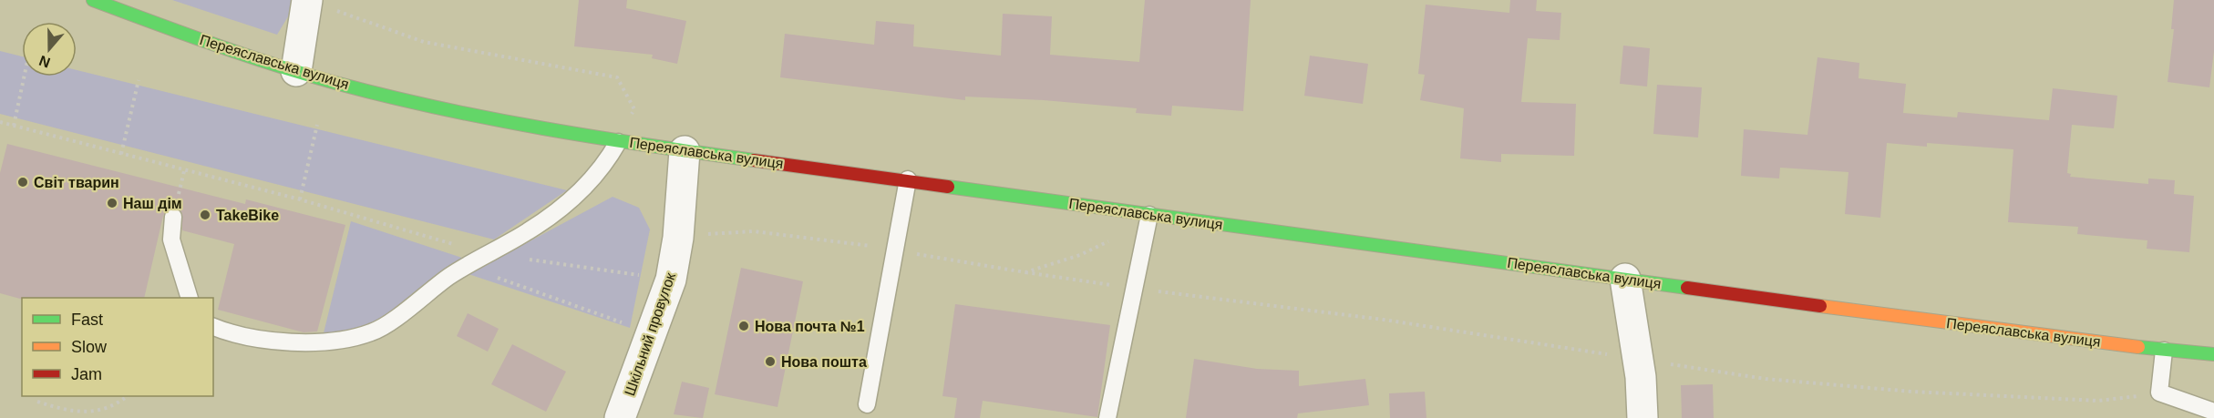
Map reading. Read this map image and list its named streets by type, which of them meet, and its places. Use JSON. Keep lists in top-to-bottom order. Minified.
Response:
{"streets":{"main road":["Переяславська вулиця"],"street":["Шкільний провулок"]},"crossings":[["Переяславська вулиця","Шкільний провулок"]],"places":["Світ тварин","Наш дім","TakeBike","Нова почта №1","Нова пошта"],"legend":["Fast","Slow","Jam"],"north":"bottom"}
